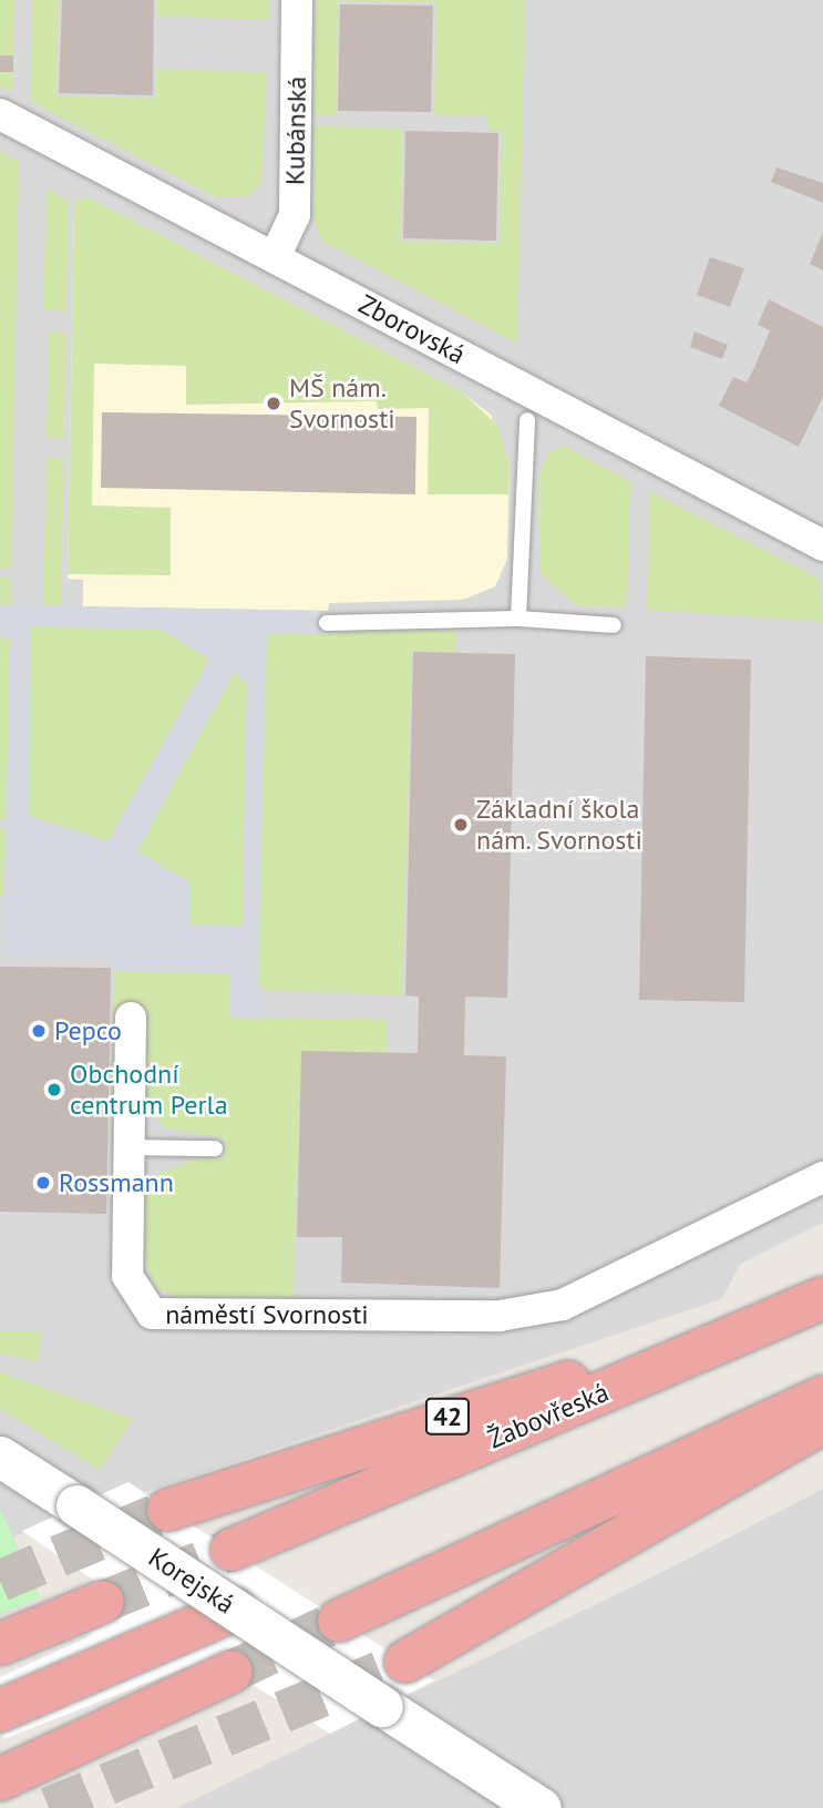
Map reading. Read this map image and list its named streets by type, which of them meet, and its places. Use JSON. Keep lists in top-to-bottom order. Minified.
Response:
{"streets":{"highway":["Žabovřeská","42"],"street":["Kubánská","Zborovská","náměstí Svornosti","Korejská"]},"crossings":[["Kubánská","Zborovská"],["Žabovřeská","42"]],"places":["MŠ nám. Svornosti","Základní škola nám. Svornosti","Pepco","Obchodní centrum Perla","Rossmann"]}
